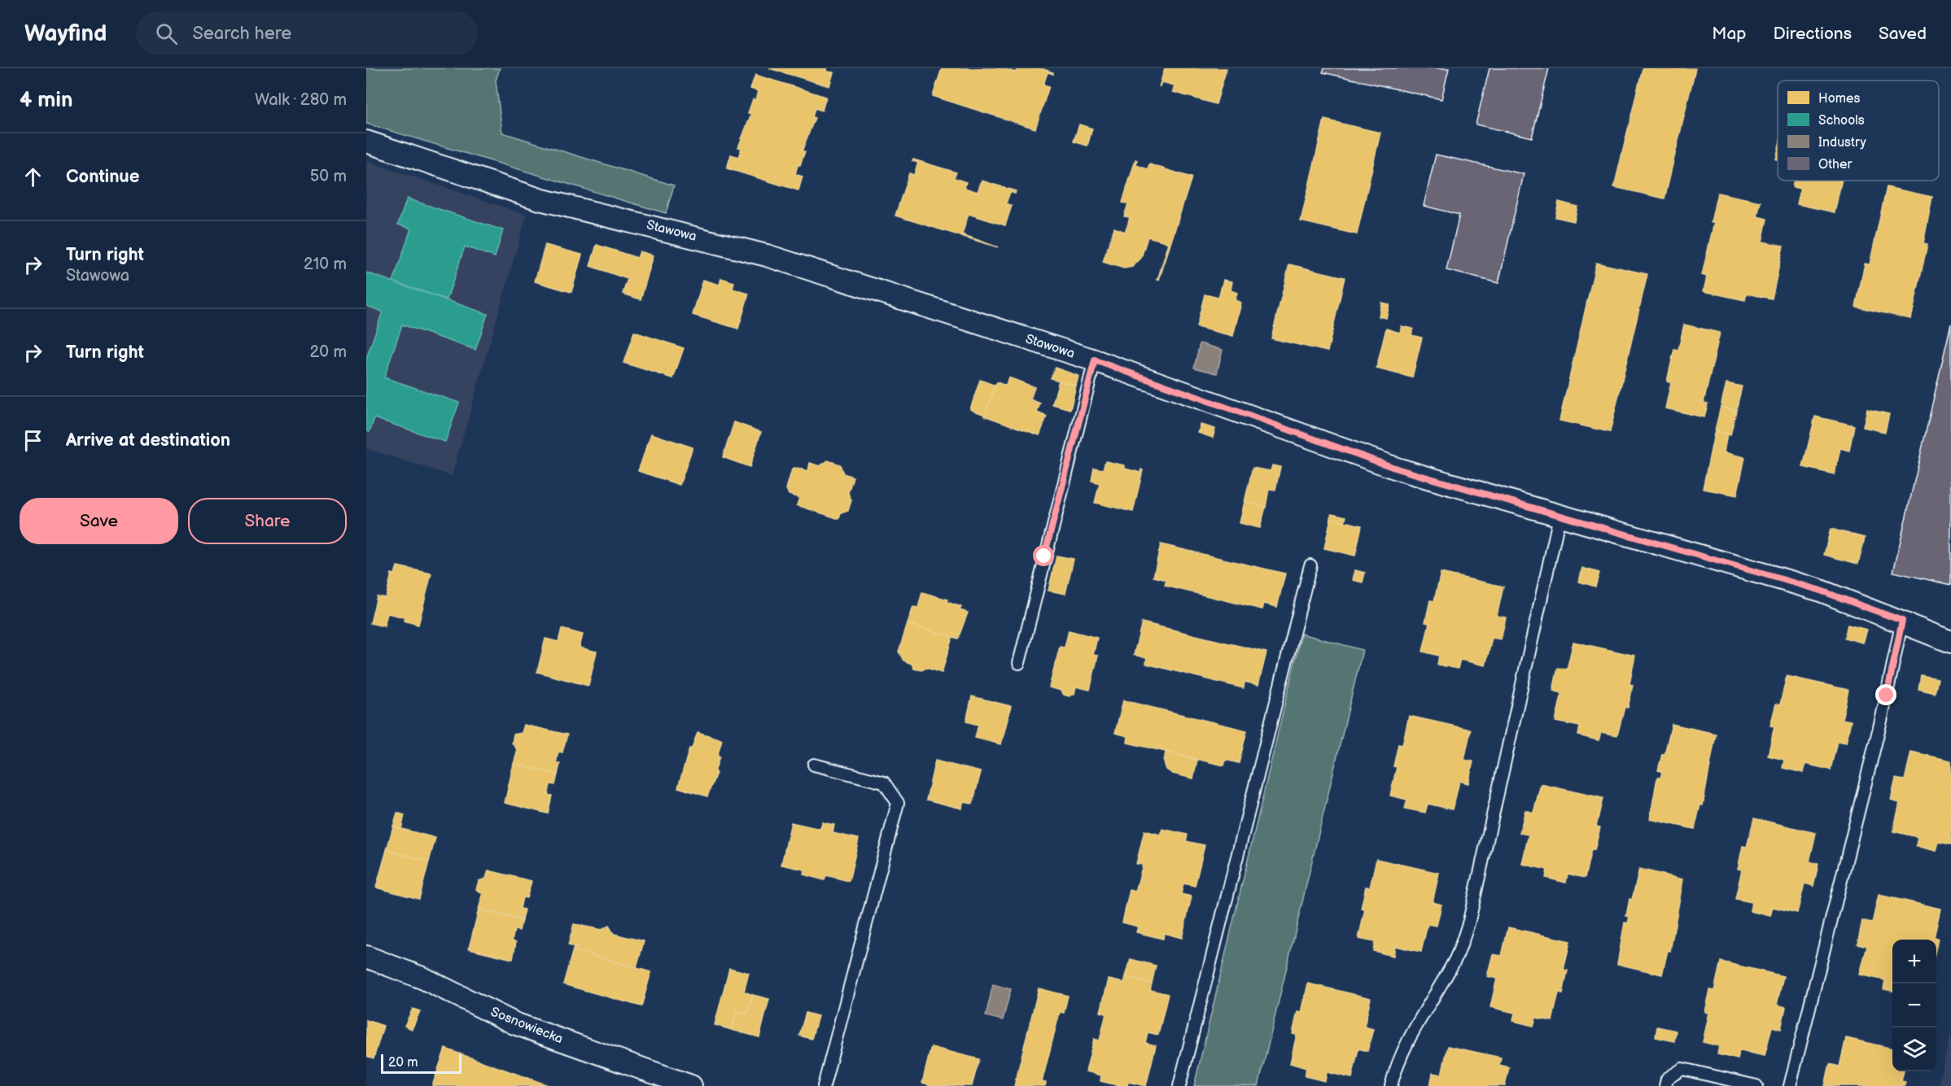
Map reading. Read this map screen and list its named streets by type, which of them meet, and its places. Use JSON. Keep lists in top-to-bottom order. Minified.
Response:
{"streets":{"street":["Stawowa","Sosnowiecka"]},"legend":["Homes","Schools","Industry","Other"],"scale_bar":"20 m","page":{"header":"Wayfind","search":"Search here","nav":["Map","Directions","Saved"],"heading":["4 min","Walk · 280 m"],"list":[["Continue","50 m"],["Turn right","Stawowa","210 m"],["Turn right","20 m"],"Arrive at destination"],"buttons":["Save","Share"],"map_buttons":["+","−"],"scale":"20 m"}}
